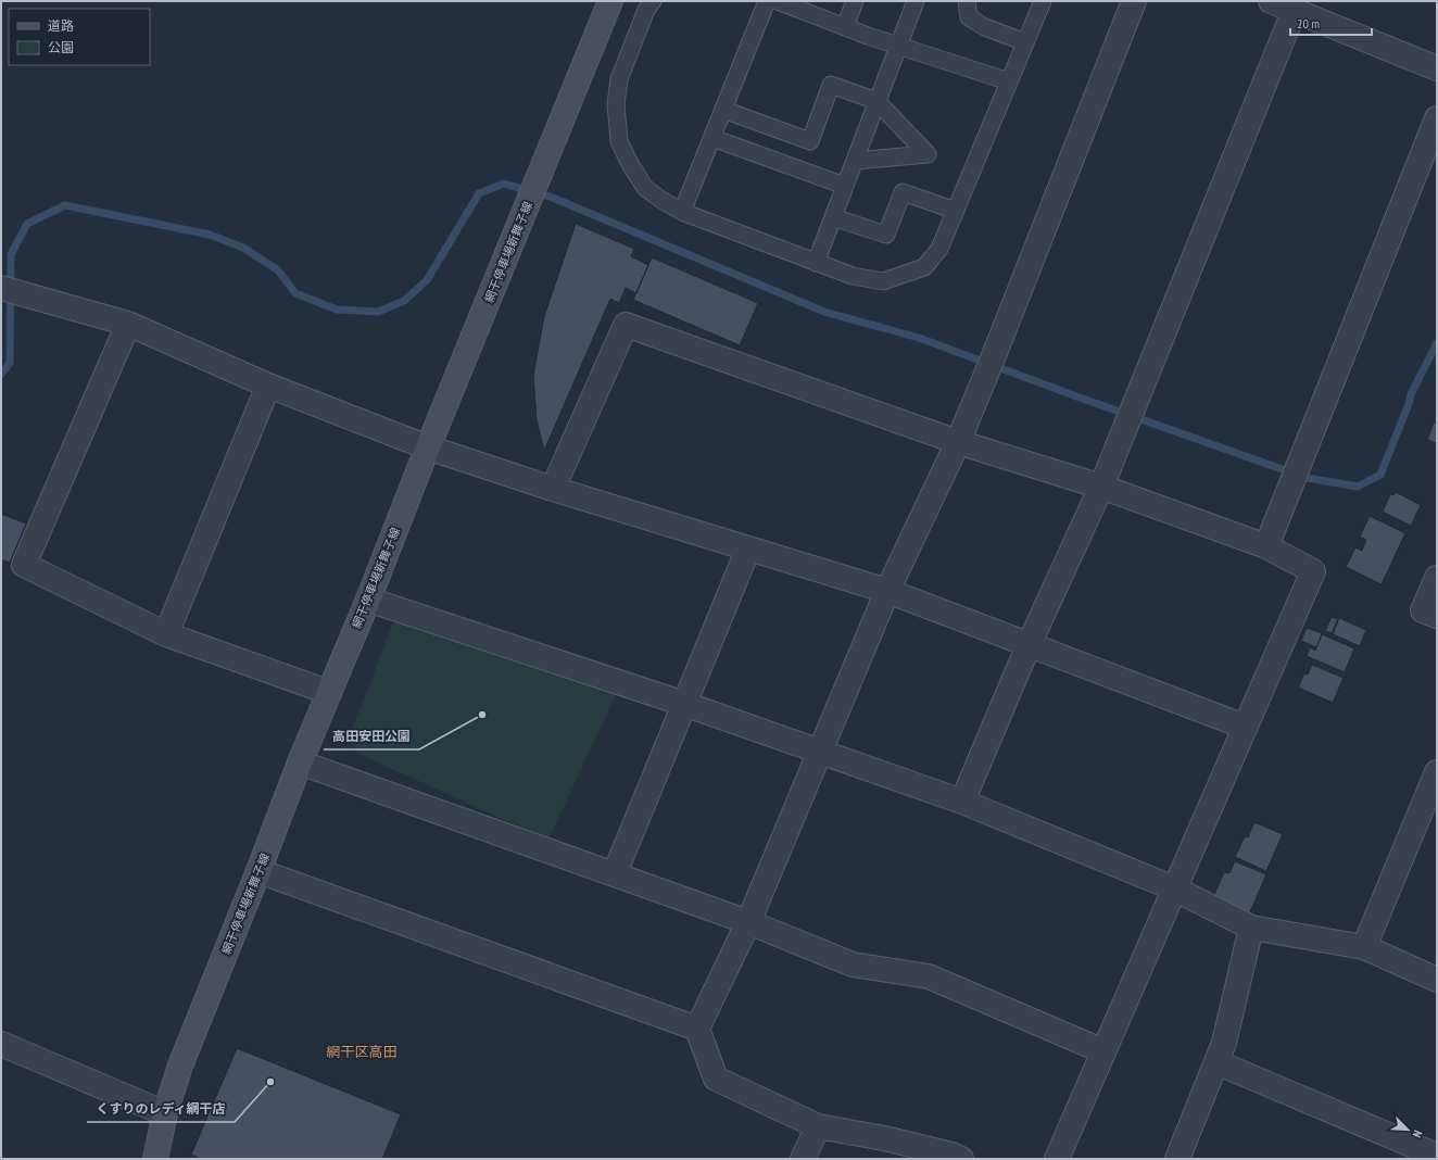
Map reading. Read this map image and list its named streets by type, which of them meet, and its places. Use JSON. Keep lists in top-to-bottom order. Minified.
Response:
{"streets":{"main road":["網干停車場新舞子線"]},"districts":["網干区高田"],"places":["高田安田公園","くすりのレディ網干店"],"legend":["道路","公園"],"scale_bar":"20 m","north":"bottom right"}
